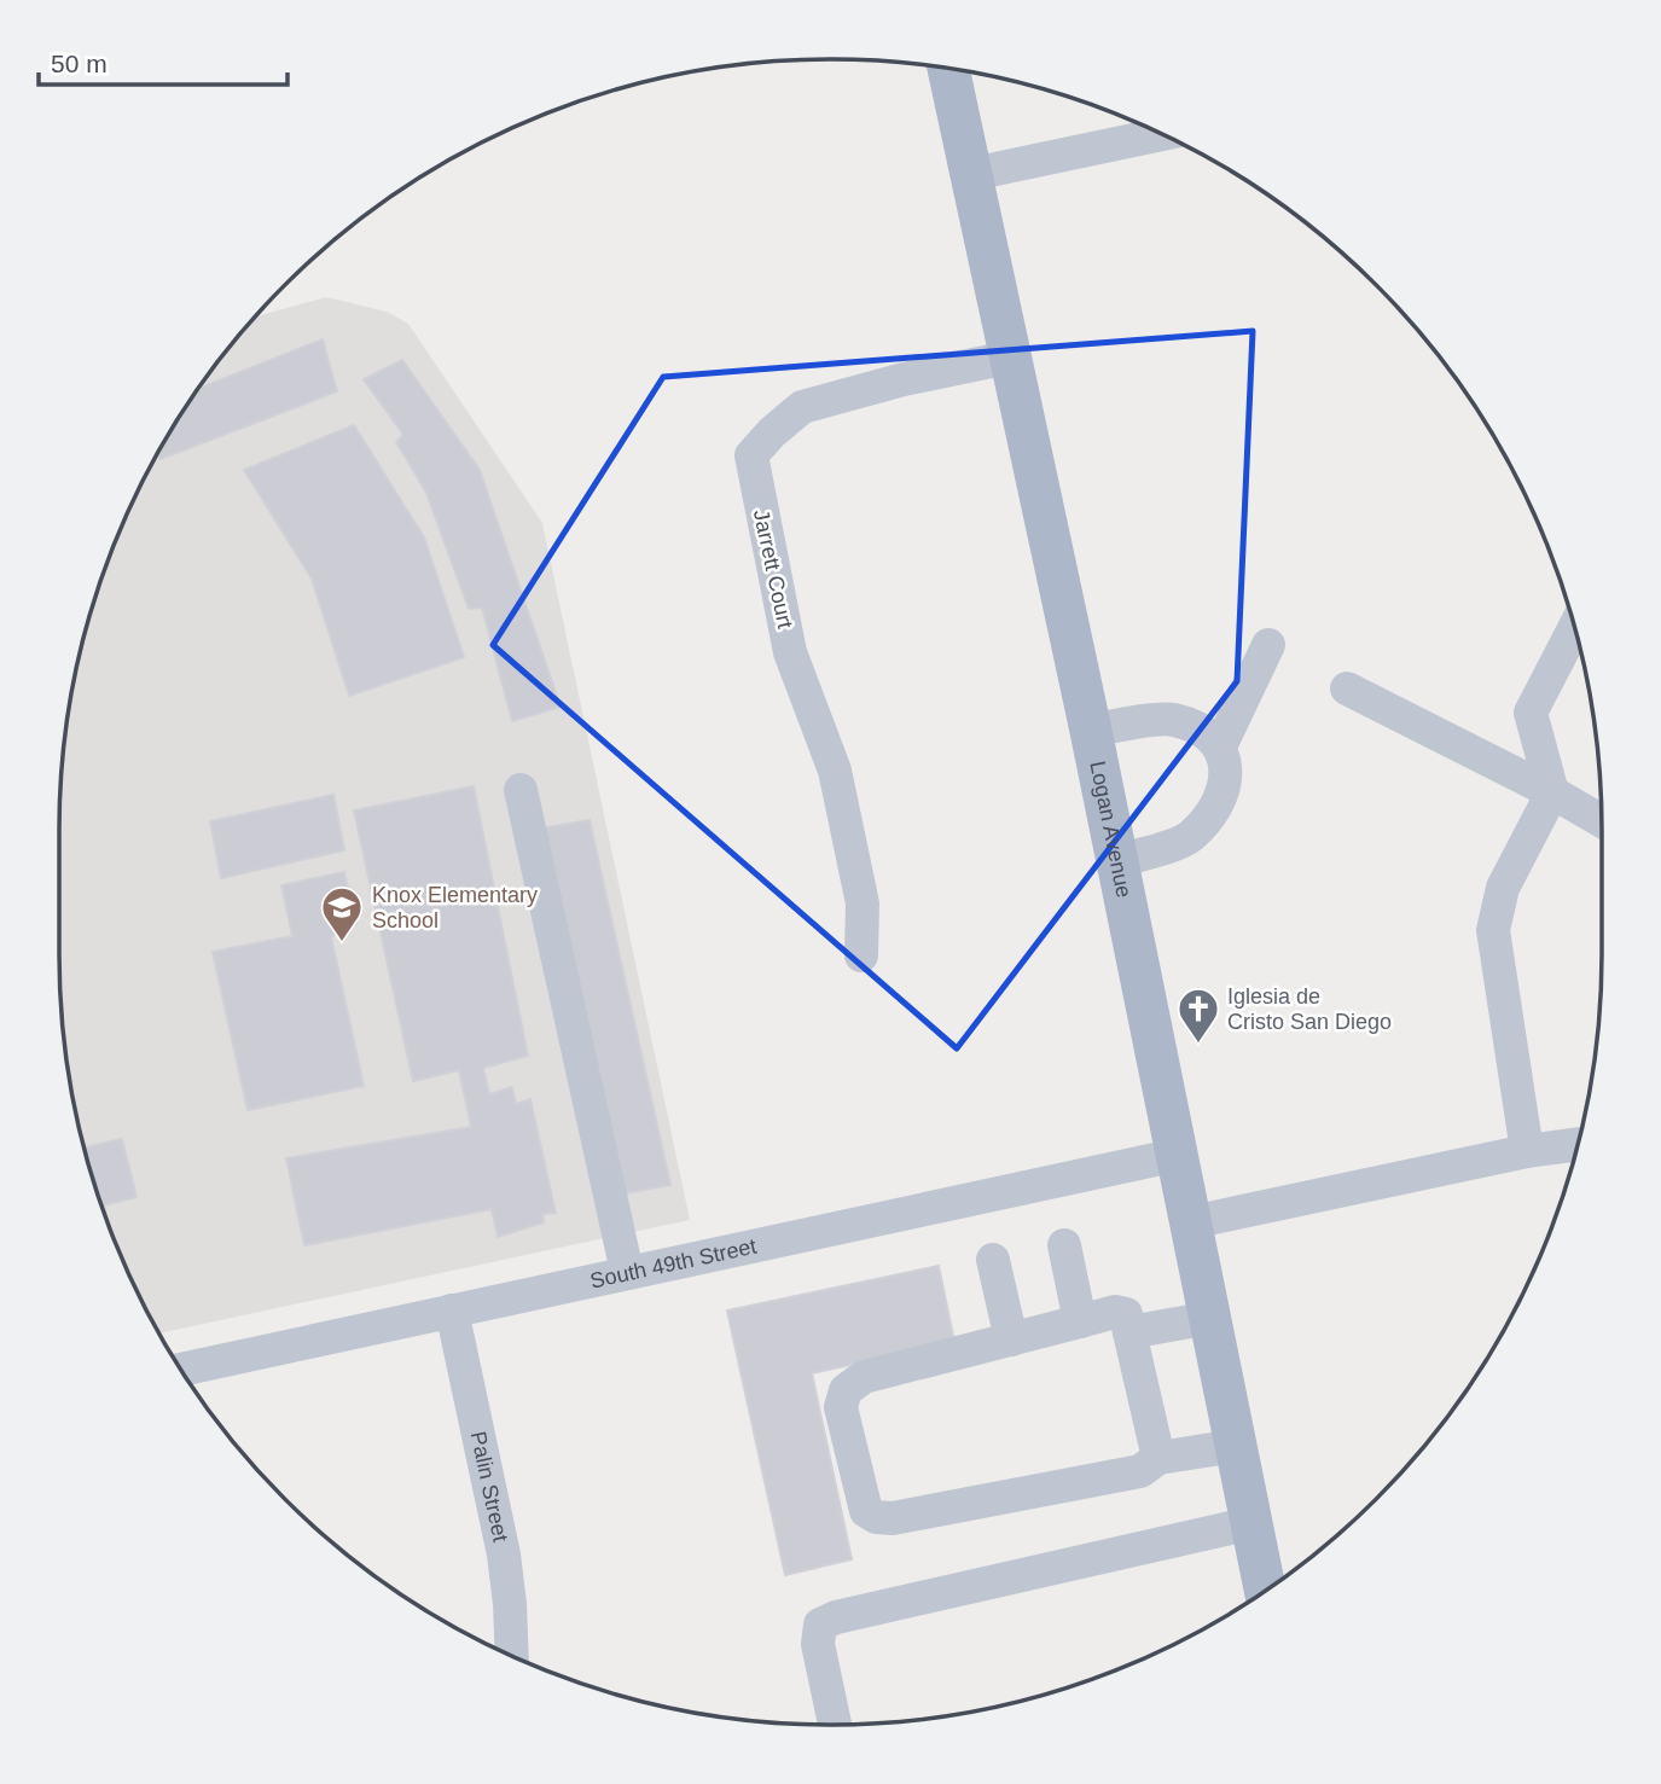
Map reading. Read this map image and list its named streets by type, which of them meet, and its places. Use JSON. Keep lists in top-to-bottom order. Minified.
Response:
{"streets":{"main road":["Logan Avenue"],"street":["Jarrett Court","South 49th Street","Palin Street"]},"crossings":[["Jarrett Court","Logan Avenue"],["Logan Avenue","South 49th Street"],["South 49th Street","Palin Street"]],"places":{"school or university":["Knox Elementary School"],"church":["Iglesia de Cristo San Diego"]},"scale_bar":"50 m"}
